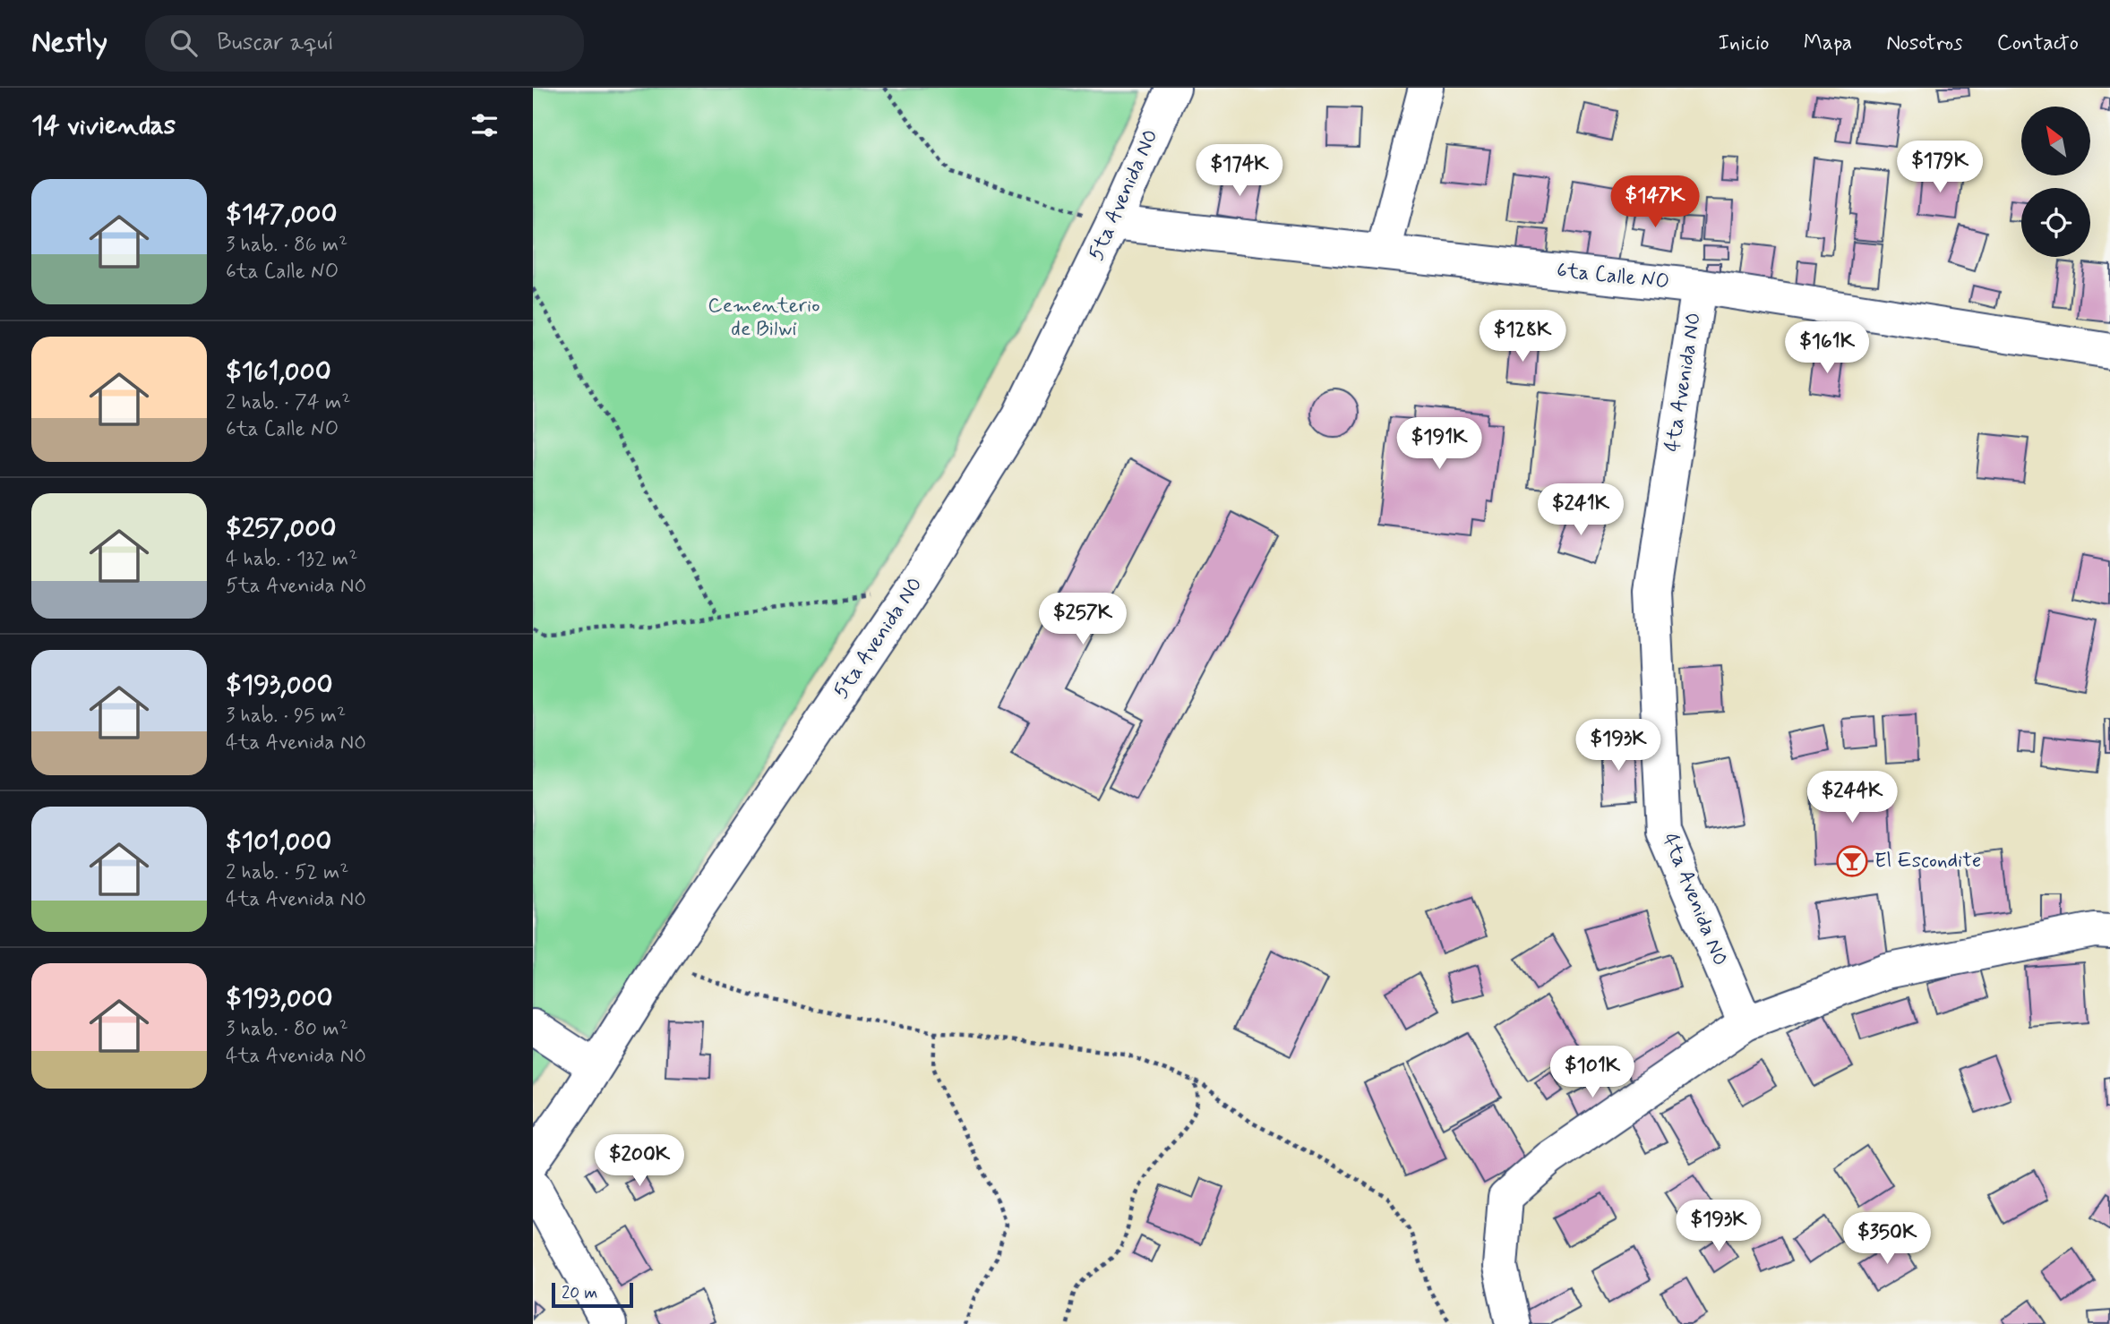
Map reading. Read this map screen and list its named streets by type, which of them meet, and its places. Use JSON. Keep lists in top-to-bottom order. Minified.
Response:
{"streets":{"street":["5ta Avenida NO","6ta Calle NO","4ta Avenida NO"]},"crossings":[["5ta Avenida NO","6ta Calle NO"],["6ta Calle NO","4ta Avenida NO"]],"parks":["Cementerio de Bilwi"],"places":{"bar":["El Escondite"]},"scale_bar":"20 m","north":"top left","page":{"header":"Nestly","search":"Buscar aquí","nav":["Inicio","Mapa","Nosotros","Contacto"],"heading":"14 viviendas","price":["$179K","$174K","$147K","$128K","$161K","$191K","$241K","$257K","$193K","$244K","$101K","$200K","$193K","$350K"],"list":[{"name":"$147,000","note":"3 hab. · 86 m² · 6ta Calle NO"},{"name":"$161,000","note":"2 hab. · 74 m² · 6ta Calle NO"},{"name":"$257,000","note":"4 hab. · 132 m² · 5ta Avenida NO"},{"name":"$193,000","note":"3 hab. · 95 m² · 4ta Avenida NO"},{"name":"$101,000","note":"2 hab. · 52 m² · 4ta Avenida NO"},{"name":"$193,000","note":"3 hab. · 80 m² · 4ta Avenida NO"}],"scale":"20 m"}}
